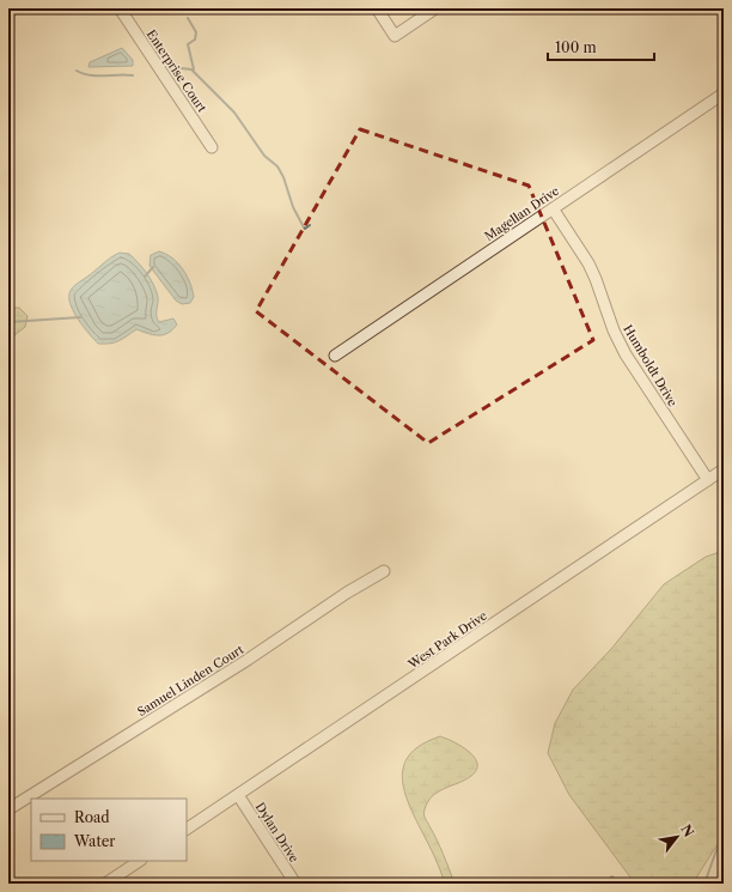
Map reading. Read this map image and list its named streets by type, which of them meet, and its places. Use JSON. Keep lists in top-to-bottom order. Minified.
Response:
{"streets":{"street":["Enterprise Court","Magellan Drive","Humboldt Drive","West Park Drive","Samuel Linden Court","Dylan Drive"]},"crossings":[["Magellan Drive","Humboldt Drive"],["Humboldt Drive","West Park Drive"],["West Park Drive","Dylan Drive"]],"legend":["Road","Water"],"scale_bar":"100 m","north":"top right"}
